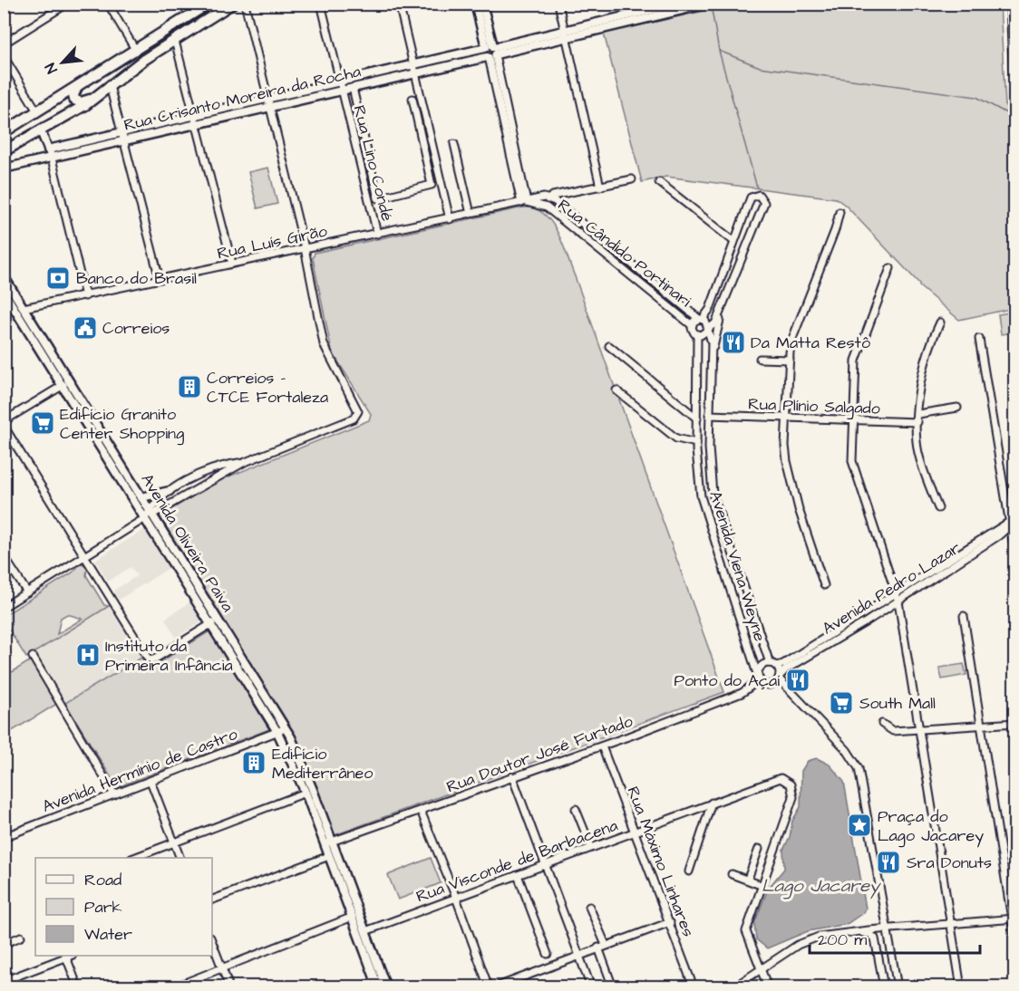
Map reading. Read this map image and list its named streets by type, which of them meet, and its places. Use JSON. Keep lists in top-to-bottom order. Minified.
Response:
{"streets":{"main road":["Rua Crisanto Moreira da Rocha","Avenida Oliveira Paiva"],"street":["Rua Lino Condé","Rua Luís Girão","Rua Cândido Portinari","Rua Plínio Salgado","Avenida Viena Weyne","Avenida Pedro Lazar","Rua Doutor José Furtado","Avenida Hermínio de Castro","Rua Visconde de Barbacena","Rua Máximo Linhares"]},"crossings":[["Rua Crisanto Moreira da Rocha","Rua Lino Condé"],["Rua Lino Condé","Rua Luís Girão"],["Rua Luís Girão","Rua Cândido Portinari"],["Rua Luís Girão","Avenida Oliveira Paiva"],["Rua Cândido Portinari","Avenida Viena Weyne"],["Rua Plínio Salgado","Avenida Viena Weyne"],["Avenida Oliveira Paiva","Rua Doutor José Furtado"],["Avenida Oliveira Paiva","Avenida Hermínio de Castro"],["Avenida Oliveira Paiva","Rua Visconde de Barbacena"],["Avenida Viena Weyne","Avenida Pedro Lazar"],["Avenida Viena Weyne","Rua Doutor José Furtado"],["Avenida Pedro Lazar","Rua Doutor José Furtado"],["Rua Doutor José Furtado","Rua Máximo Linhares"],["Rua Visconde de Barbacena","Rua Máximo Linhares"]],"water":["Lago Jacarey"],"places":{"bank":["Banco do Brasil"],"public building":["Correios"],"restaurant":["Da Matta Restô","Ponto do Açaí","Sra Donuts"],"building":["Correios - CTCE Fortaleza","Edifício Mediterrâneo"],"supermarket":["Edifício Granito Center Shopping","South Mall"],"hospital":["Instituto da Primeira Infância"],"place":["Praça do Lago Jacarey"]},"legend":["Road","Park","Water"],"scale_bar":"200 m","north":"bottom left"}
